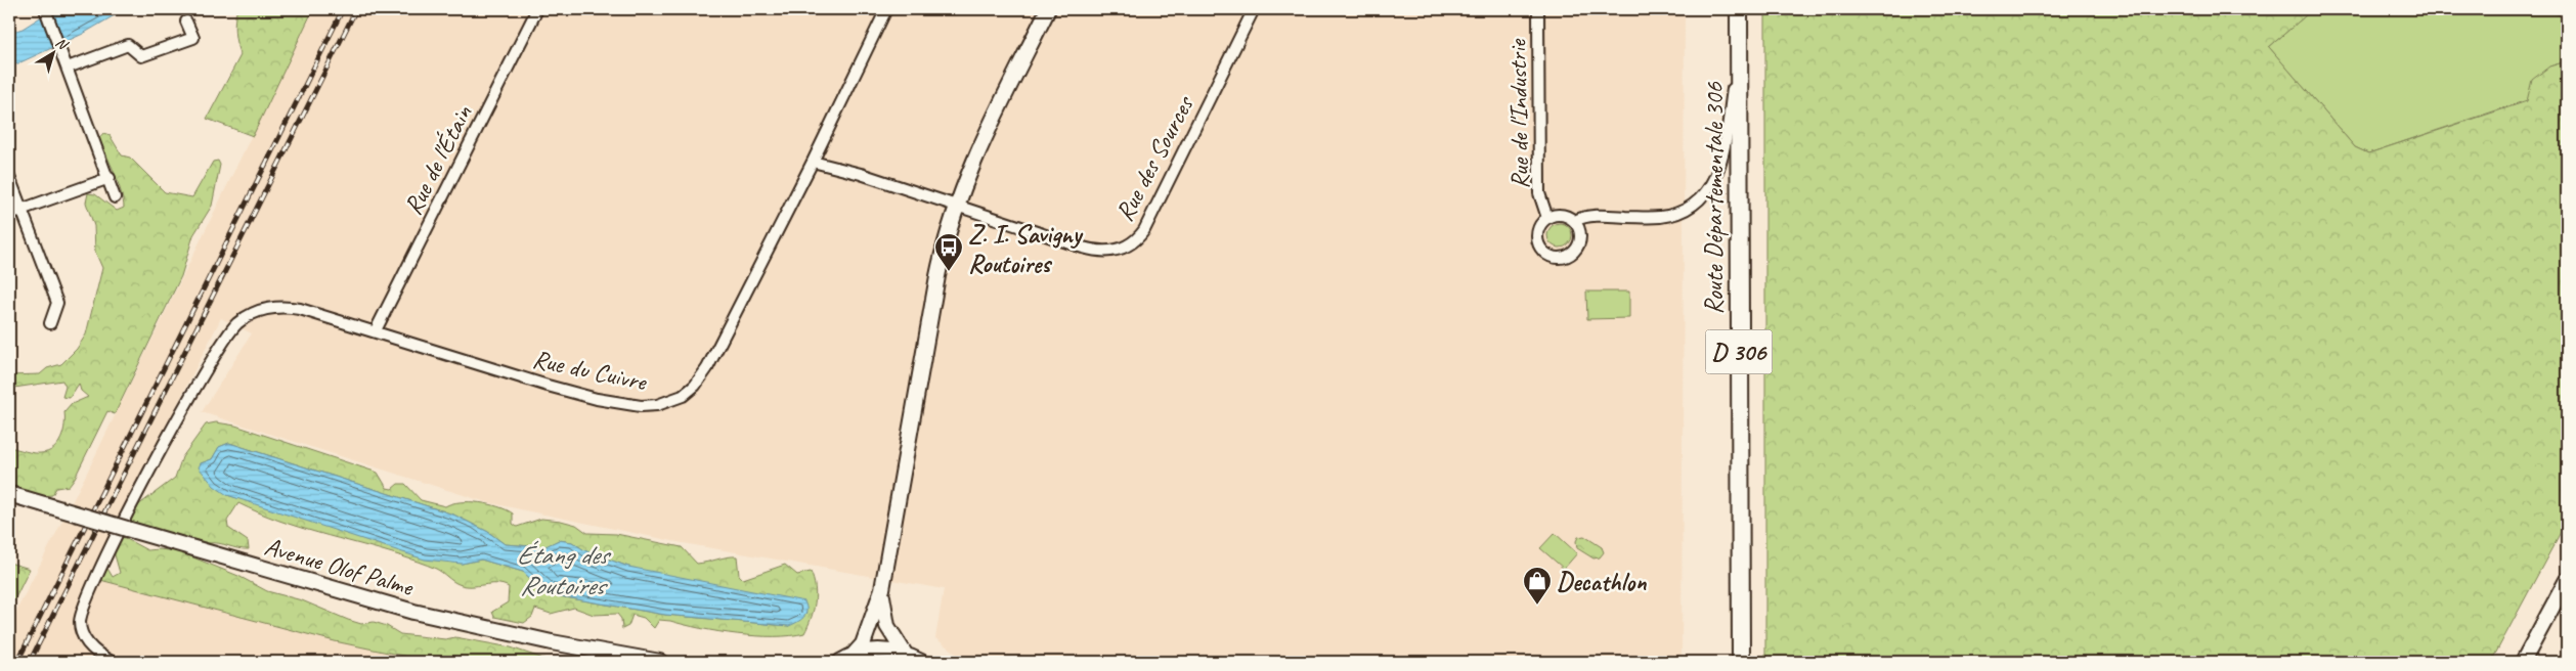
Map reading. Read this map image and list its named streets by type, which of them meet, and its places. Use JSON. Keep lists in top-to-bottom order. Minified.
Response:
{"streets":{"main road":["Route Départementale 306","D 306","Avenue Olof Palme"],"street":["Rue de l'Industrie","Rue des Sources","Rue de l'Étain","Rue du Cuivre"]},"crossings":[["Rue des Sources","Rue du Cuivre"],["Rue de l'Étain","Rue du Cuivre"],["Route Départementale 306","D 306"]],"water":["Étang des Routoires"],"places":{"bus stop":["Z. I. Savigny Routoires"],"shop":["Decathlon"]},"north":"top right"}
